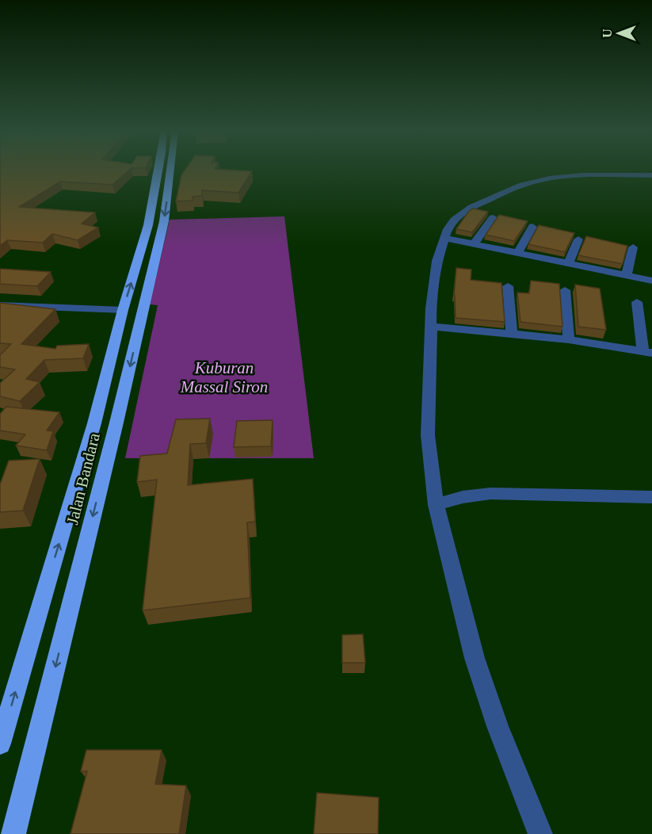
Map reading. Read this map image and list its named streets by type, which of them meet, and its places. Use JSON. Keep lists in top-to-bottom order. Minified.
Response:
{"streets":{"highway":["Jalan Bandara"]},"parks":["Kuburan Massal Siron"],"north":"left"}
